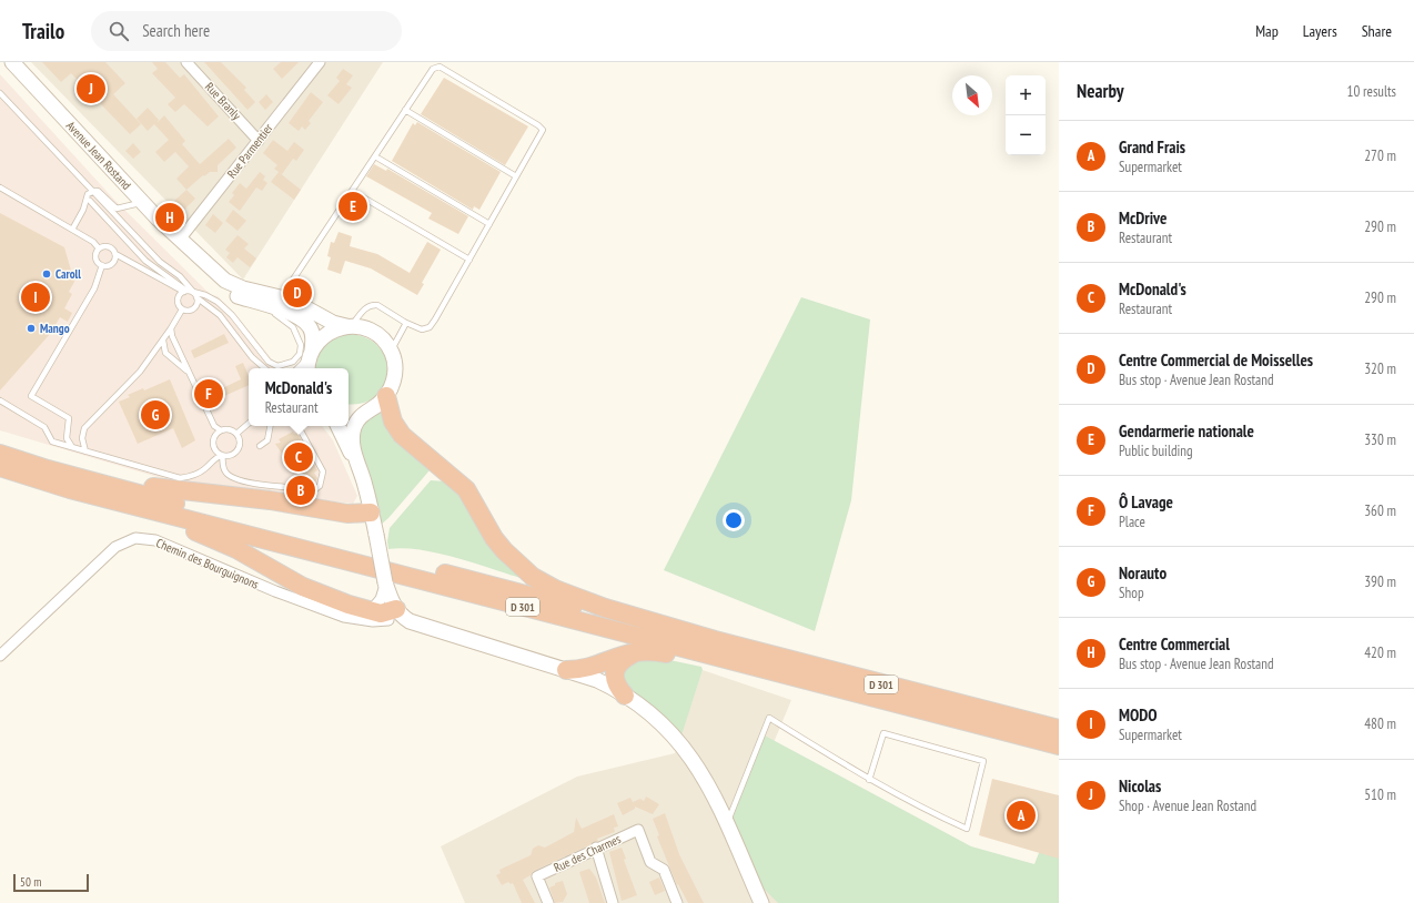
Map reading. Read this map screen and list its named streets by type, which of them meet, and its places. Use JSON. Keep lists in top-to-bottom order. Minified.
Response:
{"streets":{"highway":["D 301"],"street":["Rue Branly","Rue Parmentier","Avenue Jean Rostand","Chemin des Bourguignons","Rue des Charmes"]},"crossings":[["Rue Branly","Rue Parmentier"],["Rue Parmentier","Avenue Jean Rostand"]],"places":["Caroll","Mango"],"scale_bar":"50 m","north":"bottom right","page":{"header":"Trailo","search":"Search here","nav":["Map","Layers","Share"],"heading":["Nearby","10 results"],"pins":["J","E","H","D","I","F","G","C","B","A"],"map_buttons":["+","−"],"list":[{"mark":"A","name":"Grand Frais","note":"Supermarket","value":"270 m"},{"mark":"B","name":"McDrive","note":"Restaurant","value":"290 m"},{"mark":"C","name":"McDonald's","note":"Restaurant","value":"290 m"},{"mark":"D","name":"Centre Commercial de Moisselles","note":"Bus stop · Avenue Jean Rostand","value":"320 m"},{"mark":"E","name":"Gendarmerie nationale","note":"Public building","value":"330 m"},{"mark":"F","name":"Ô Lavage","note":"Place","value":"360 m"},{"mark":"G","name":"Norauto","note":"Shop","value":"390 m"},{"mark":"H","name":"Centre Commercial","note":"Bus stop · Avenue Jean Rostand","value":"420 m"},{"mark":"I","name":"MODO","note":"Supermarket","value":"480 m"},{"mark":"J","name":"Nicolas","note":"Shop · Avenue Jean Rostand","value":"510 m"}],"popup":["McDonald's","Restaurant"],"scale":"50 m"}}
